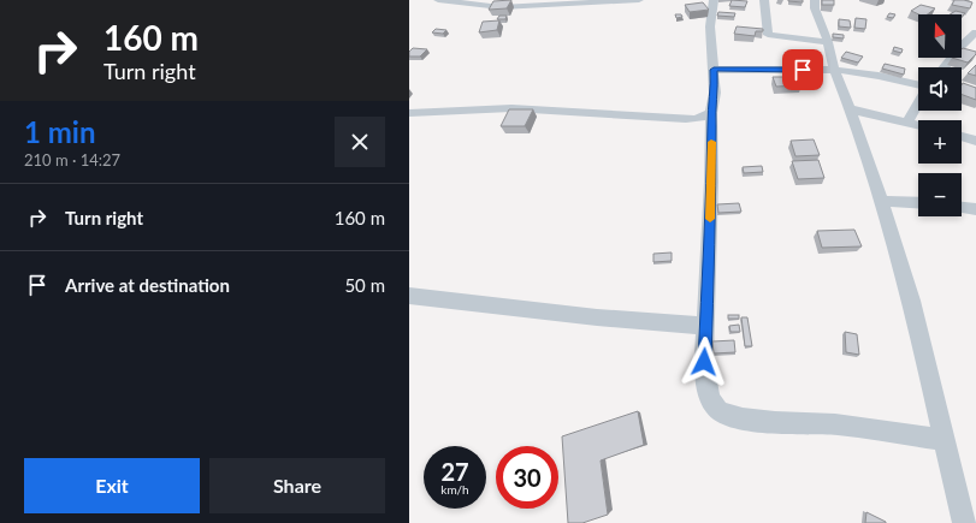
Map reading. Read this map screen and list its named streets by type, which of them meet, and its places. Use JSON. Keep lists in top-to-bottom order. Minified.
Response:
{"north":"top","page":{"turn":["160 m","Turn right"],"map_buttons":["+","−"],"heading":["1 min","210 m · 14:27"],"list":[{"name":"Turn right","value":"160 m"},{"name":"Arrive at destination","value":"50 m"}],"speed":"27 km/h","limit":"30","buttons":["Exit","Share"]}}
